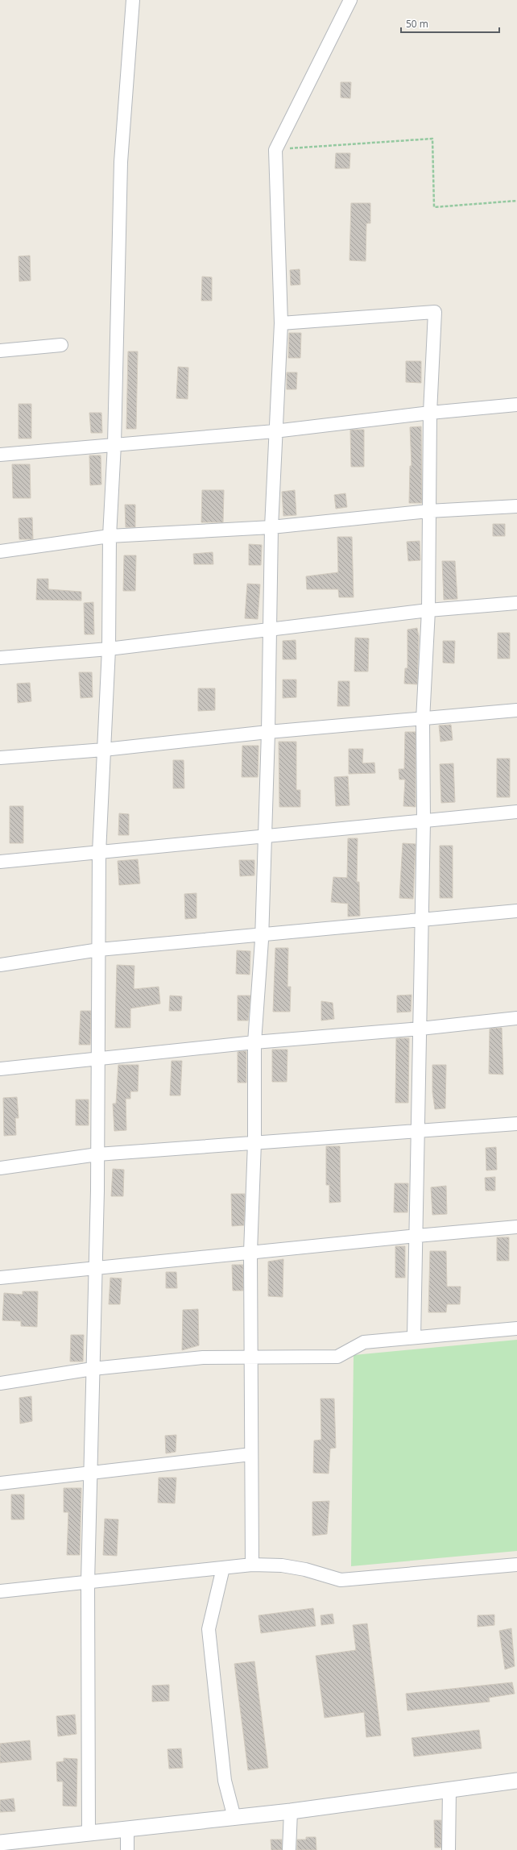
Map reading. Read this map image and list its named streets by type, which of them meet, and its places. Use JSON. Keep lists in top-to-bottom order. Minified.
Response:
{"scale_bar":"50 m"}
